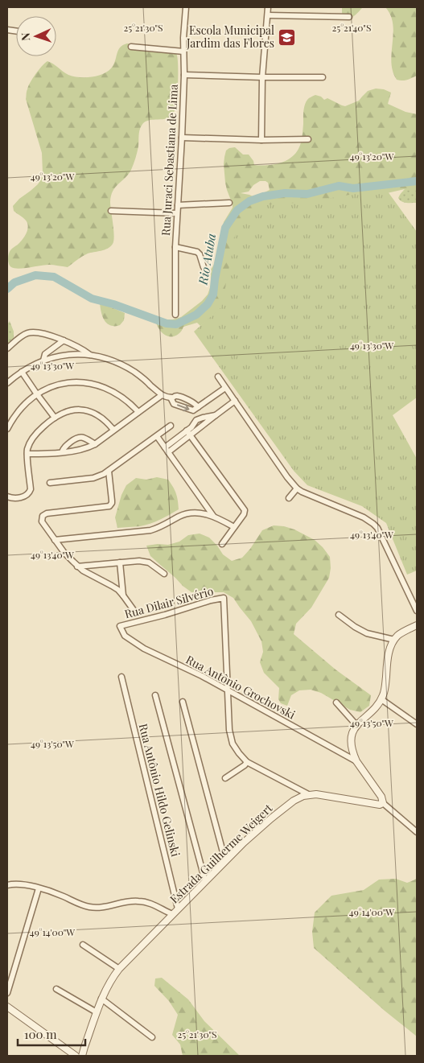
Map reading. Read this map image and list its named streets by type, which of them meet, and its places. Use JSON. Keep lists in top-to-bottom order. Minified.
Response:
{"streets":{"street":["Rua Juraci Sebastiana de Lima","Rua Dilair Silvério","Rua Antônio Grochovski","Rua Antônio Hildo Gelinski","Estrada Guilherme Weigert"]},"crossings":[["Rua Dilair Silvério","Rua Antônio Grochovski"],["Rua Antônio Hildo Gelinski","Estrada Guilherme Weigert"]],"water":["Rio Atuba"],"places":{"school or university":["Escola Municipal Jardim das Flores"]},"scale_bar":"100 m","north":"left","coordinates":["25°21'30\"S","25°21'40\"S","49°13'20\"W","49°13'30\"W","49°13'40\"W","49°13'50\"W","49°14'00\"W"]}
